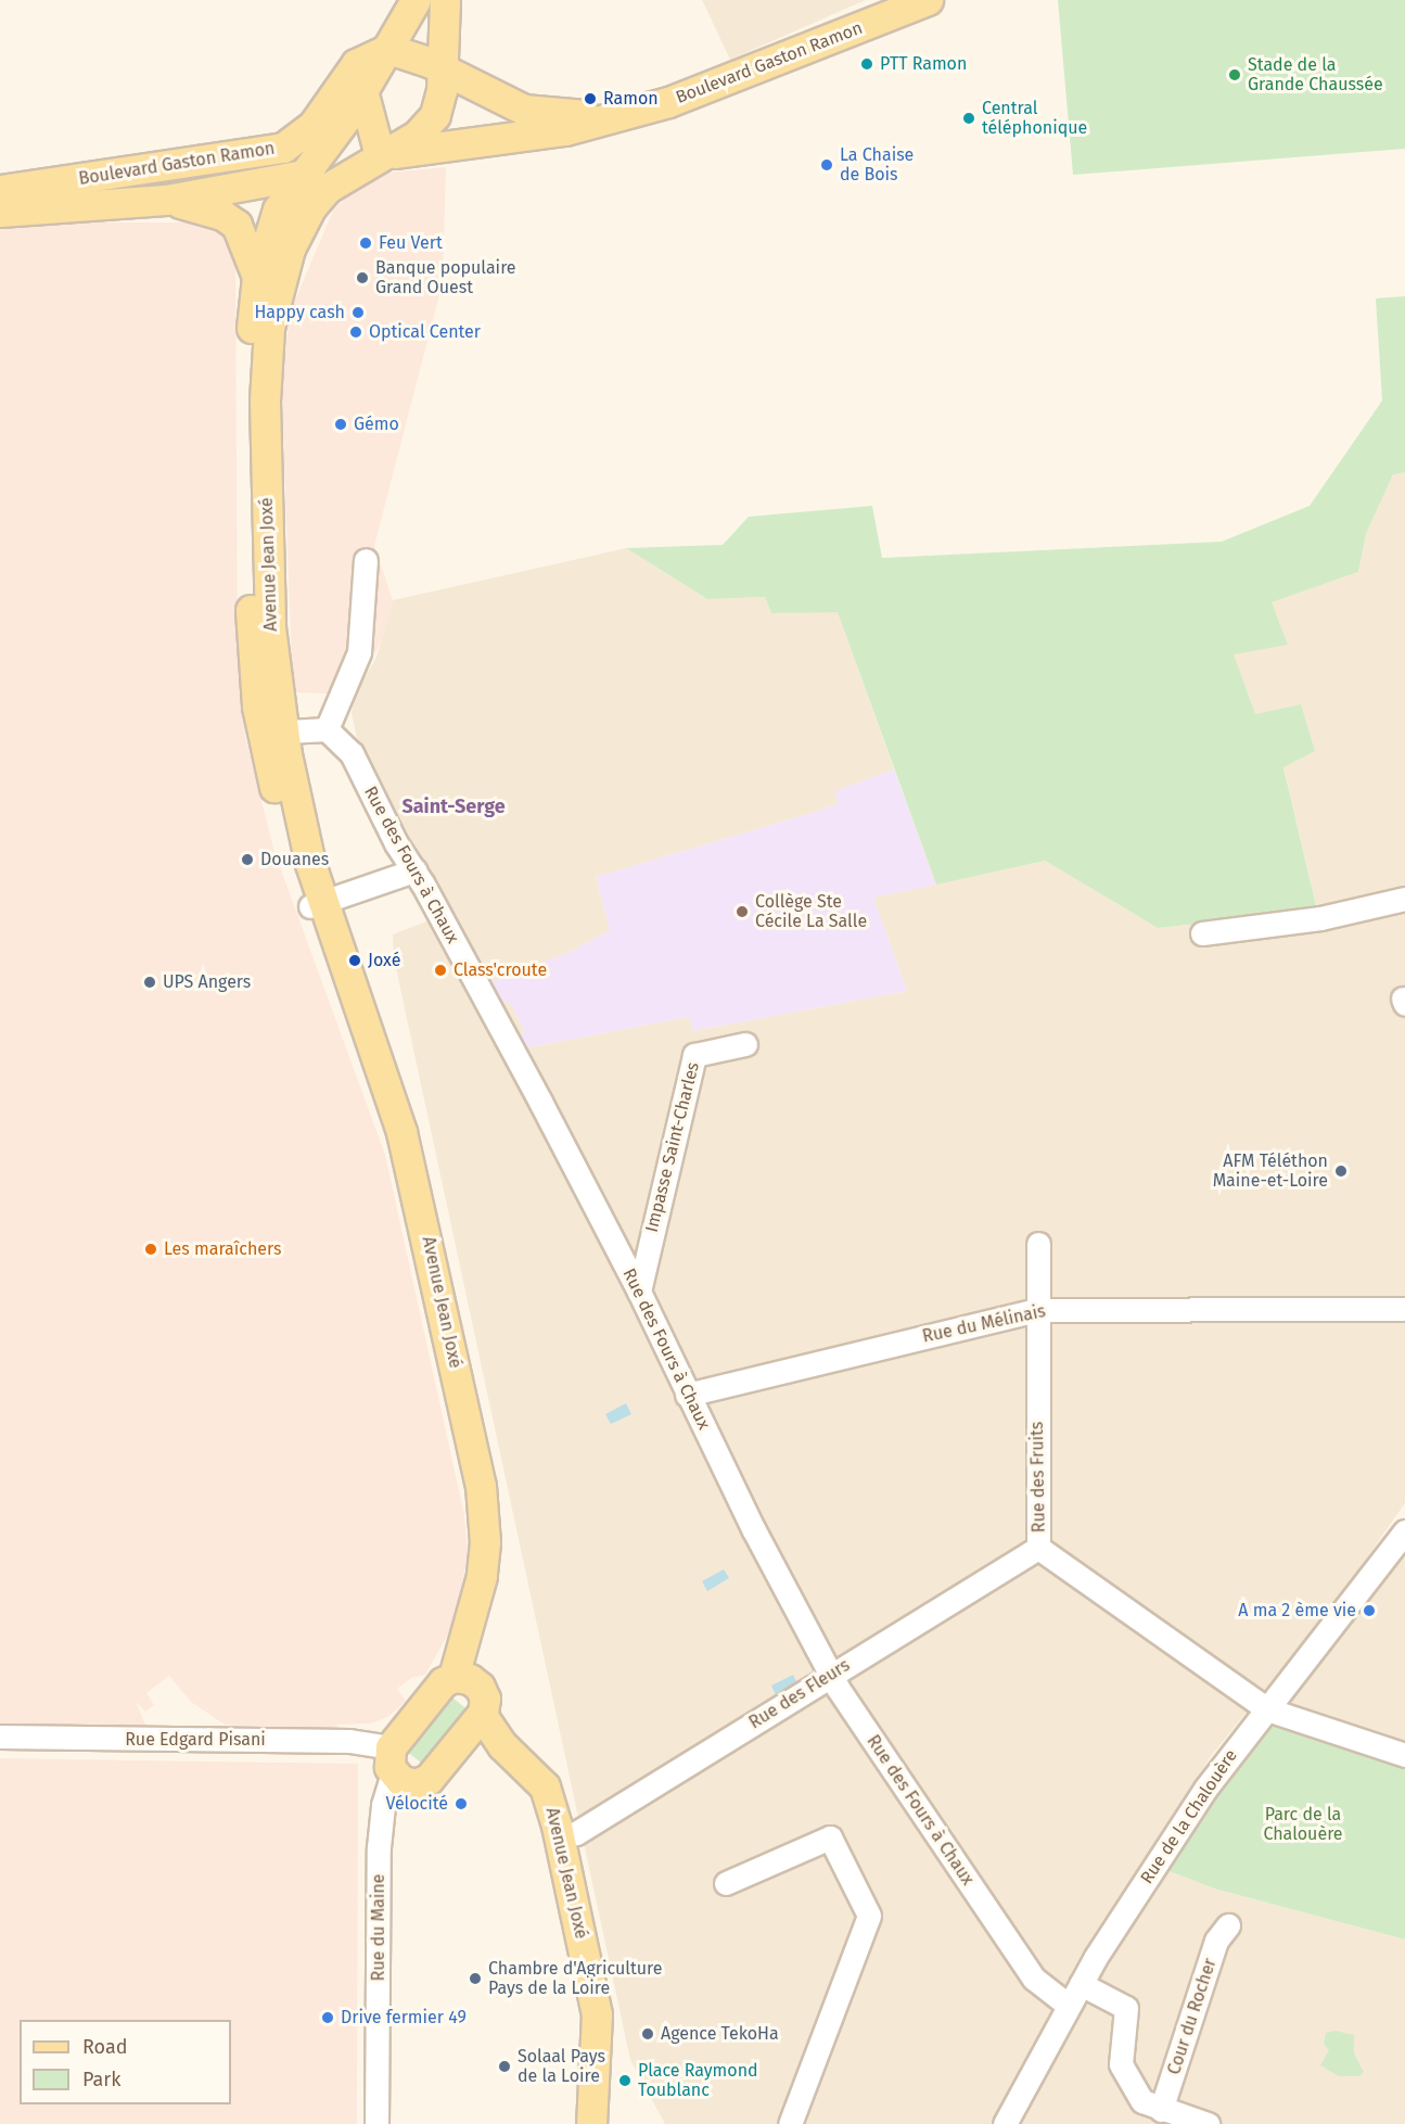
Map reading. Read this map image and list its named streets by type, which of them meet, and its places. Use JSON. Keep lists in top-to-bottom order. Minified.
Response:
{"streets":{"main road":["Boulevard Gaston Ramon","Avenue Jean Joxé"],"street":["Rue des Fours à Chaux","Impasse Saint-Charles","Rue du Mélinais","Rue des Fruits","Rue des Fleurs","Rue Edgard Pisani","Rue de la Chalouère","Rue du Maine","Cour du Rocher"]},"crossings":[["Boulevard Gaston Ramon","Avenue Jean Joxé"],["Avenue Jean Joxé","Rue des Fleurs"],["Rue des Fours à Chaux","Impasse Saint-Charles"],["Rue des Fours à Chaux","Rue du Mélinais"],["Rue des Fours à Chaux","Rue des Fleurs"],["Rue des Fours à Chaux","Rue de la Chalouère"],["Rue du Mélinais","Rue des Fruits"],["Rue des Fruits","Rue des Fleurs"],["Rue des Fruits","Rue de la Chalouère"],["Rue Edgard Pisani","Rue du Maine"]],"districts":["Saint-Serge"],"parks":["Parc de la Chalouère"],"places":["PTT Ramon","Stade de la Grande Chaussée","Ramon","Central téléphonique","La Chaise de Bois","Feu Vert","Banque populaire Grand Ouest","Happy cash","Optical Center","Gémo","Douanes","Collège Ste Cécile La Salle","Joxé","Class'croute","UPS Angers","AFM Téléthon Maine-et-Loire","Les maraîchers","A ma 2 ème vie","Vélocité","Chambre d'Agriculture Pays de la Loire","Drive fermier 49","Agence TekoHa","Solaal Pays de la Loire","Place Raymond Toublanc"],"legend":["Road","Park"]}
